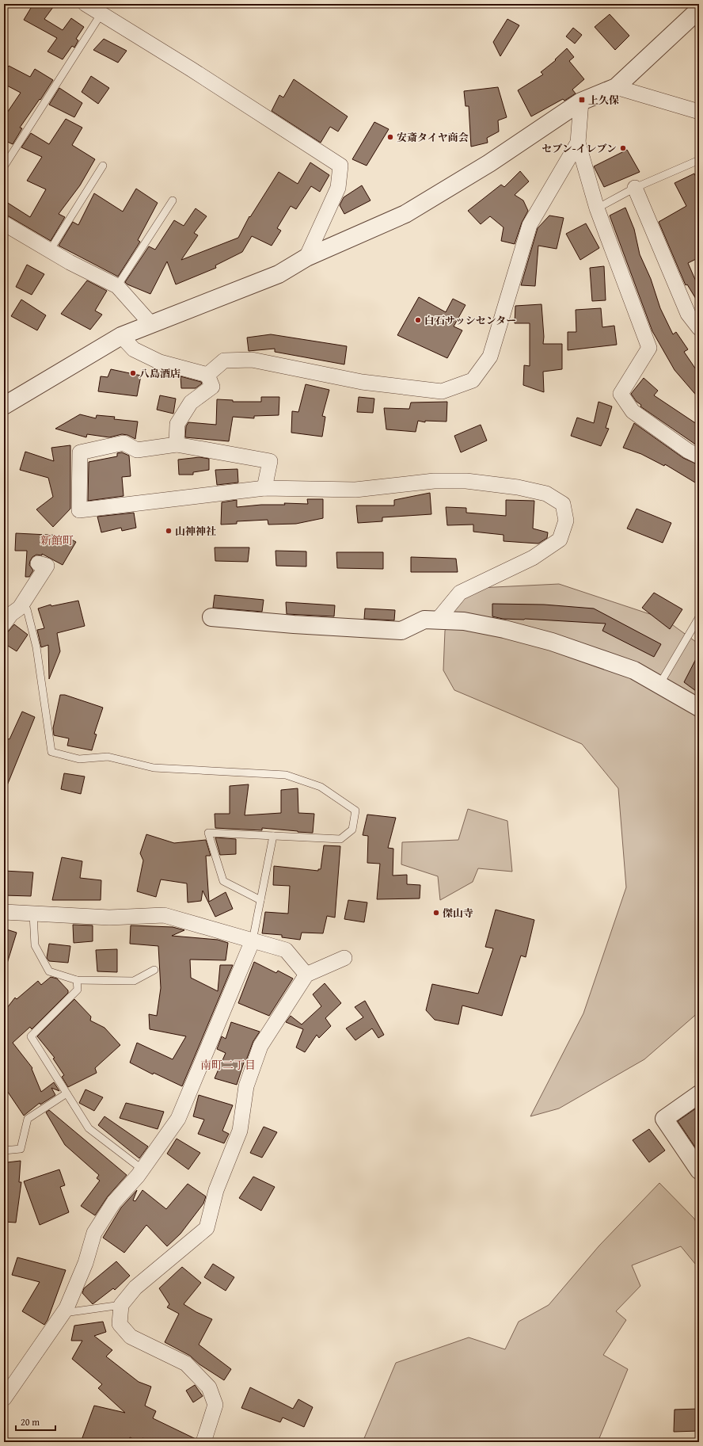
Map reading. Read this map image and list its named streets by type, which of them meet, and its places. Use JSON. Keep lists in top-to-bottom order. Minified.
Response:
{"districts":["新館町","南町二丁目"],"places":{"transit":["上久保"],"other":["安斎タイヤ商会","セブン-イレブン","白石サッシセンター","八島酒店","山神神社","傑山寺"]},"scale_bar":"20 m"}
